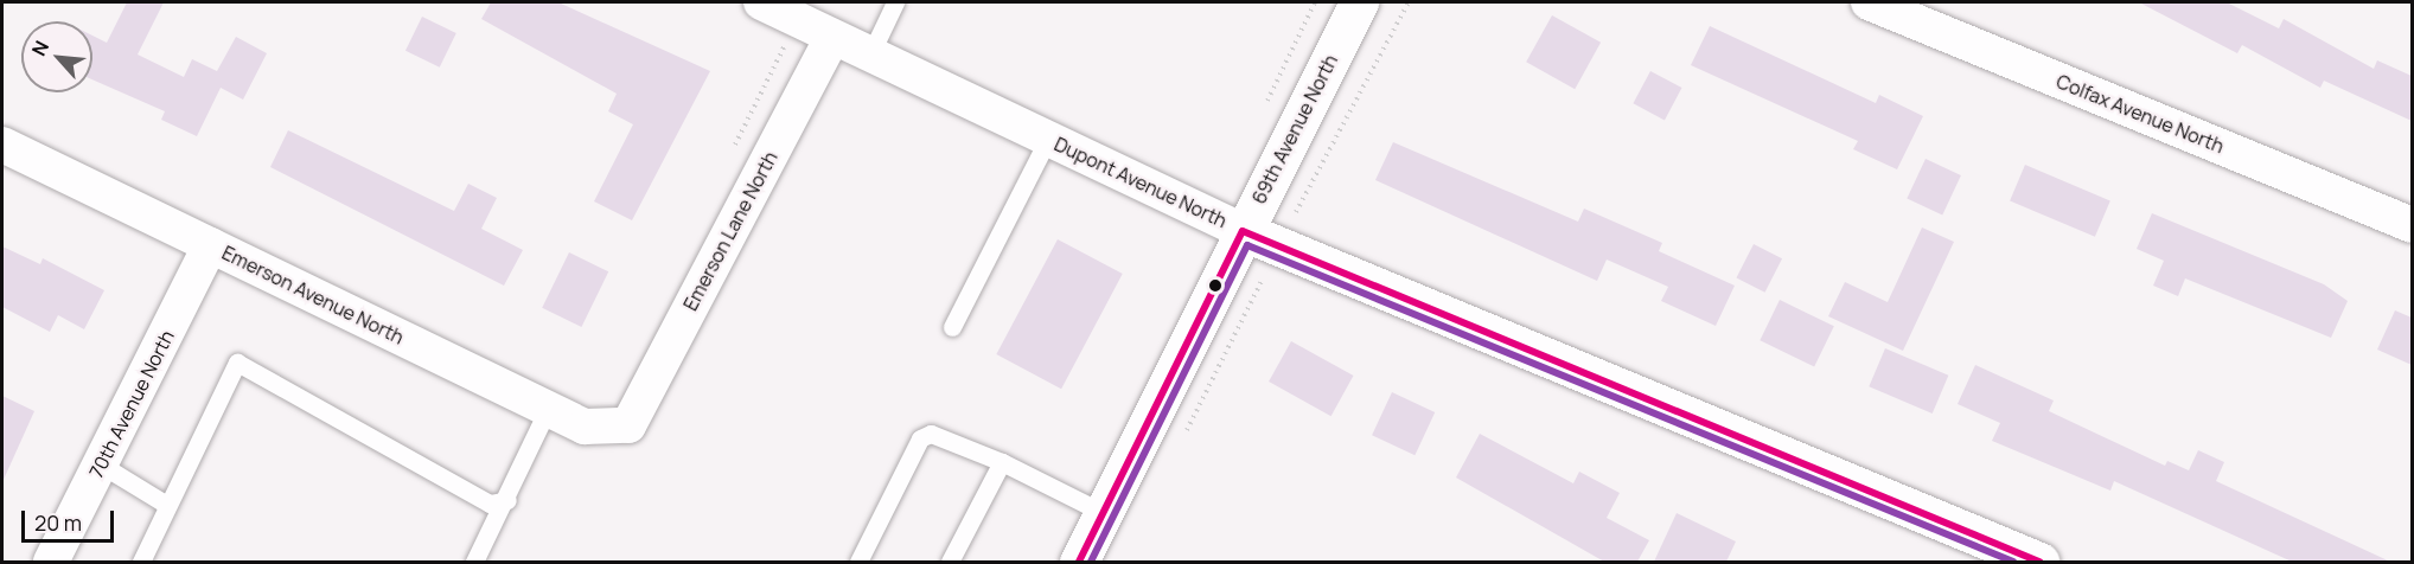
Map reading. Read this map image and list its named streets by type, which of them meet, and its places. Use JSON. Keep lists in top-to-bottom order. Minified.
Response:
{"streets":{"street":["Colfax Avenue North","69th Avenue North","Dupont Avenue North","Emerson Lane North","Emerson Avenue North","70th Avenue North"]},"crossings":[["69th Avenue North","Dupont Avenue North"],["Dupont Avenue North","Emerson Lane North"],["Emerson Lane North","Emerson Avenue North"],["Emerson Avenue North","70th Avenue North"]],"scale_bar":"20 m","north":"top left"}
